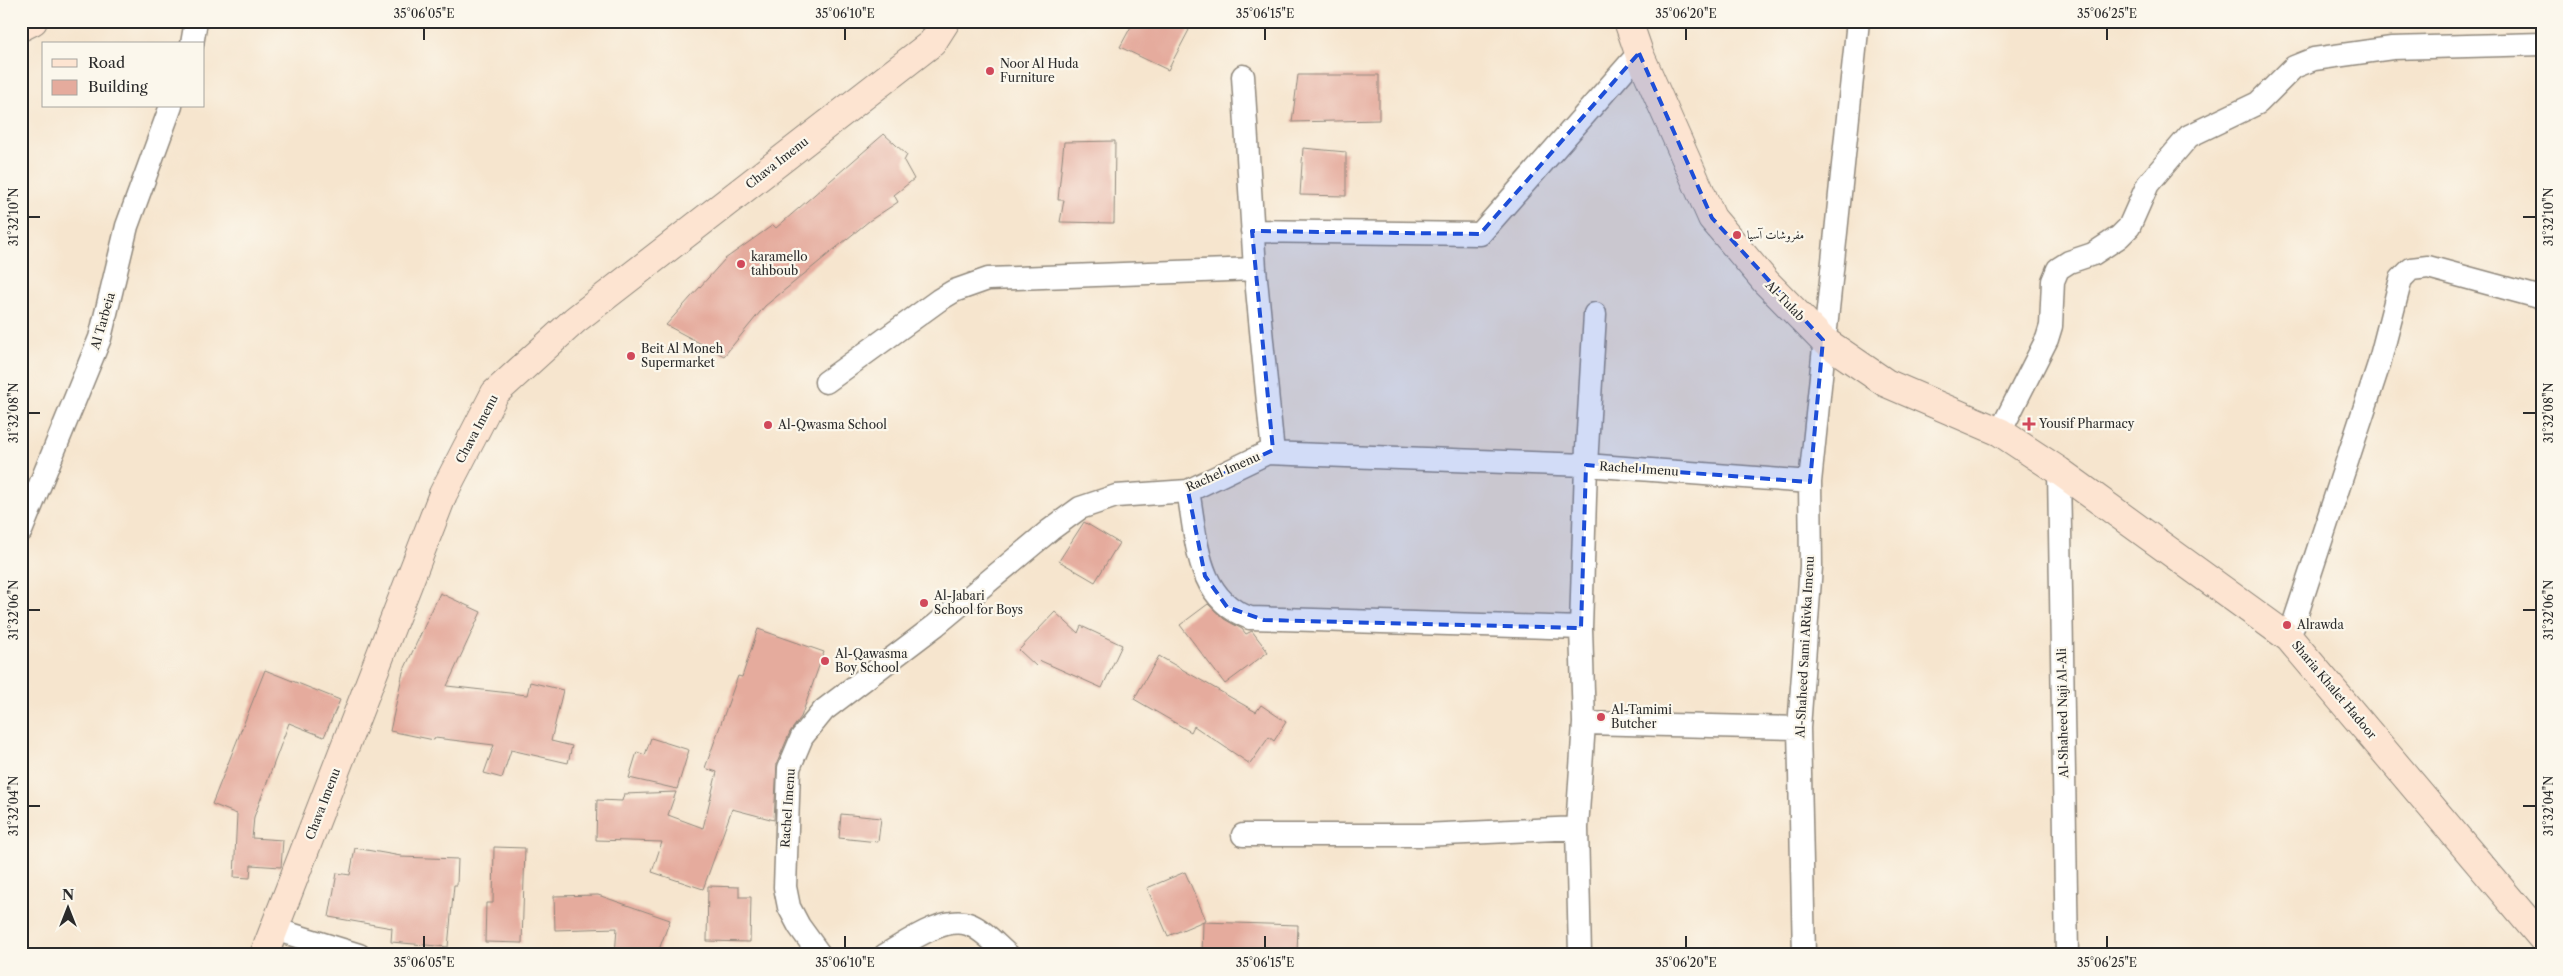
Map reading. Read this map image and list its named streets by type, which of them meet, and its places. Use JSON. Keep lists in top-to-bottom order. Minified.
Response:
{"streets":{"street":["Chava Imenu","Al-Tulab","Al Tarbeia","Rachel Imenu","Al-Shaheed Sami ARivka Imenu","Sharia Khalet Hadoor","Al-Shaheed Naji Al-Ali"]},"crossings":[["Al-Tulab","Al-Shaheed Sami ARivka Imenu"],["Al-Tulab","Sharia Khalet Hadoor"],["Al-Tulab","Al-Shaheed Naji Al-Ali"],["Rachel Imenu","Al-Shaheed Sami ARivka Imenu"],["Sharia Khalet Hadoor","Al-Shaheed Naji Al-Ali"]],"places":{"other":["Noor Al Huda Furniture","مفروشات آسيا","karamello tahboub","Beit Al Moneh Supermarket","Al-Qwasma School","Al-Jabari School for Boys","Alrawda","Al-Qawasma Boy School","Al-Tamimi Butcher"],"health":["Yousif Pharmacy"]},"legend":["Road","Building"],"north":"top","coordinates":["35°06'05\"E","35°06'10\"E","35°06'15\"E","35°06'20\"E","35°06'25\"E","31°32'10\"N","31°32'08\"N","31°32'06\"N","31°32'04\"N"]}
